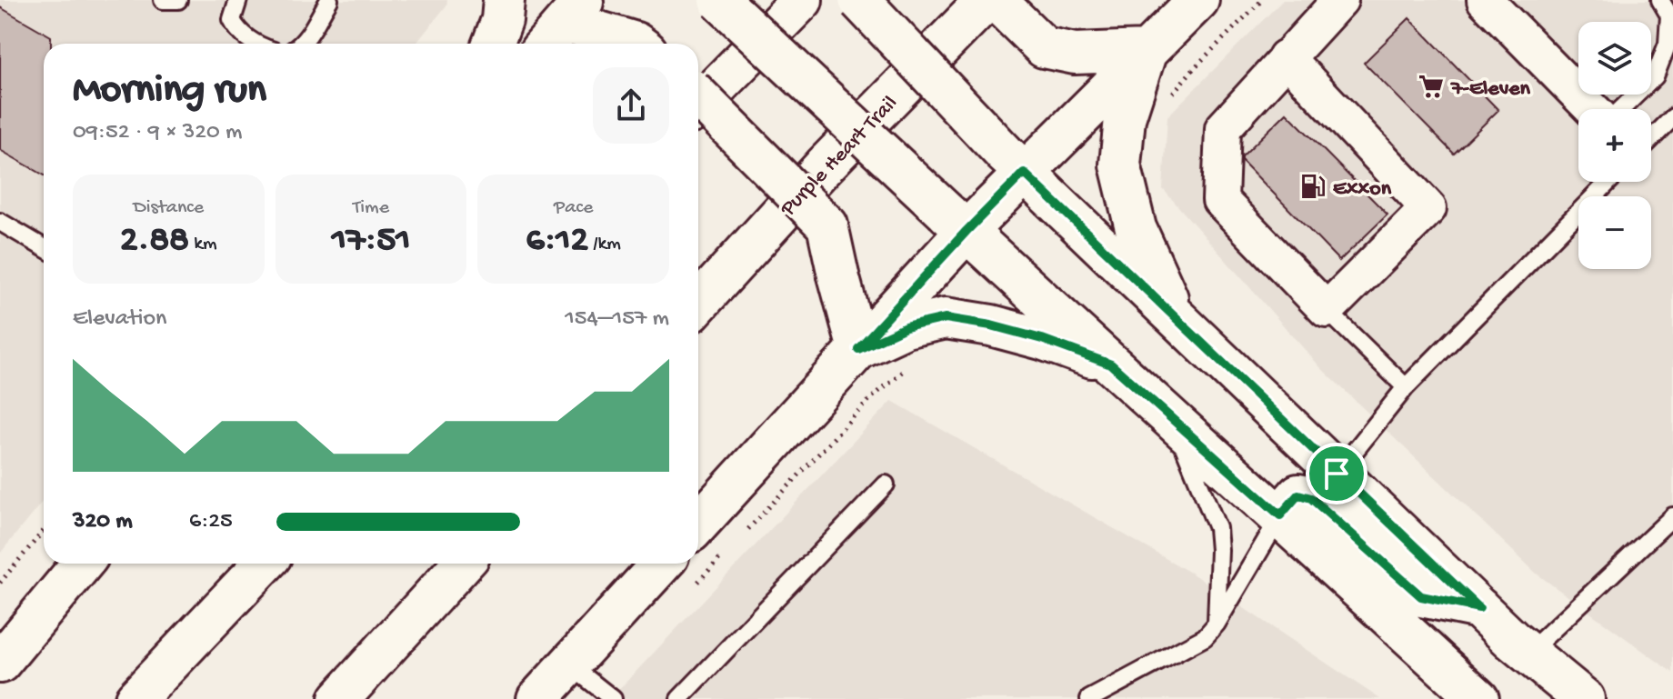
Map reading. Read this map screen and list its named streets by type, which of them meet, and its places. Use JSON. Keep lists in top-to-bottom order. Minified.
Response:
{"streets":{"main road":["Purple Heart Trail"]},"places":{"supermarket":["7-Eleven"],"fuel station":["Exxon"]},"page":{"map_buttons":["+","−"],"heading":["Morning run","09:52 · 9 × 320 m"],"stats":[["Distance","2.88 km"],["Time","17:51"],["Pace","6:12 /km"]],"chart":["Elevation","154–157 m"],"list":[{"name":"320 m","note":"6:25"}]}}
